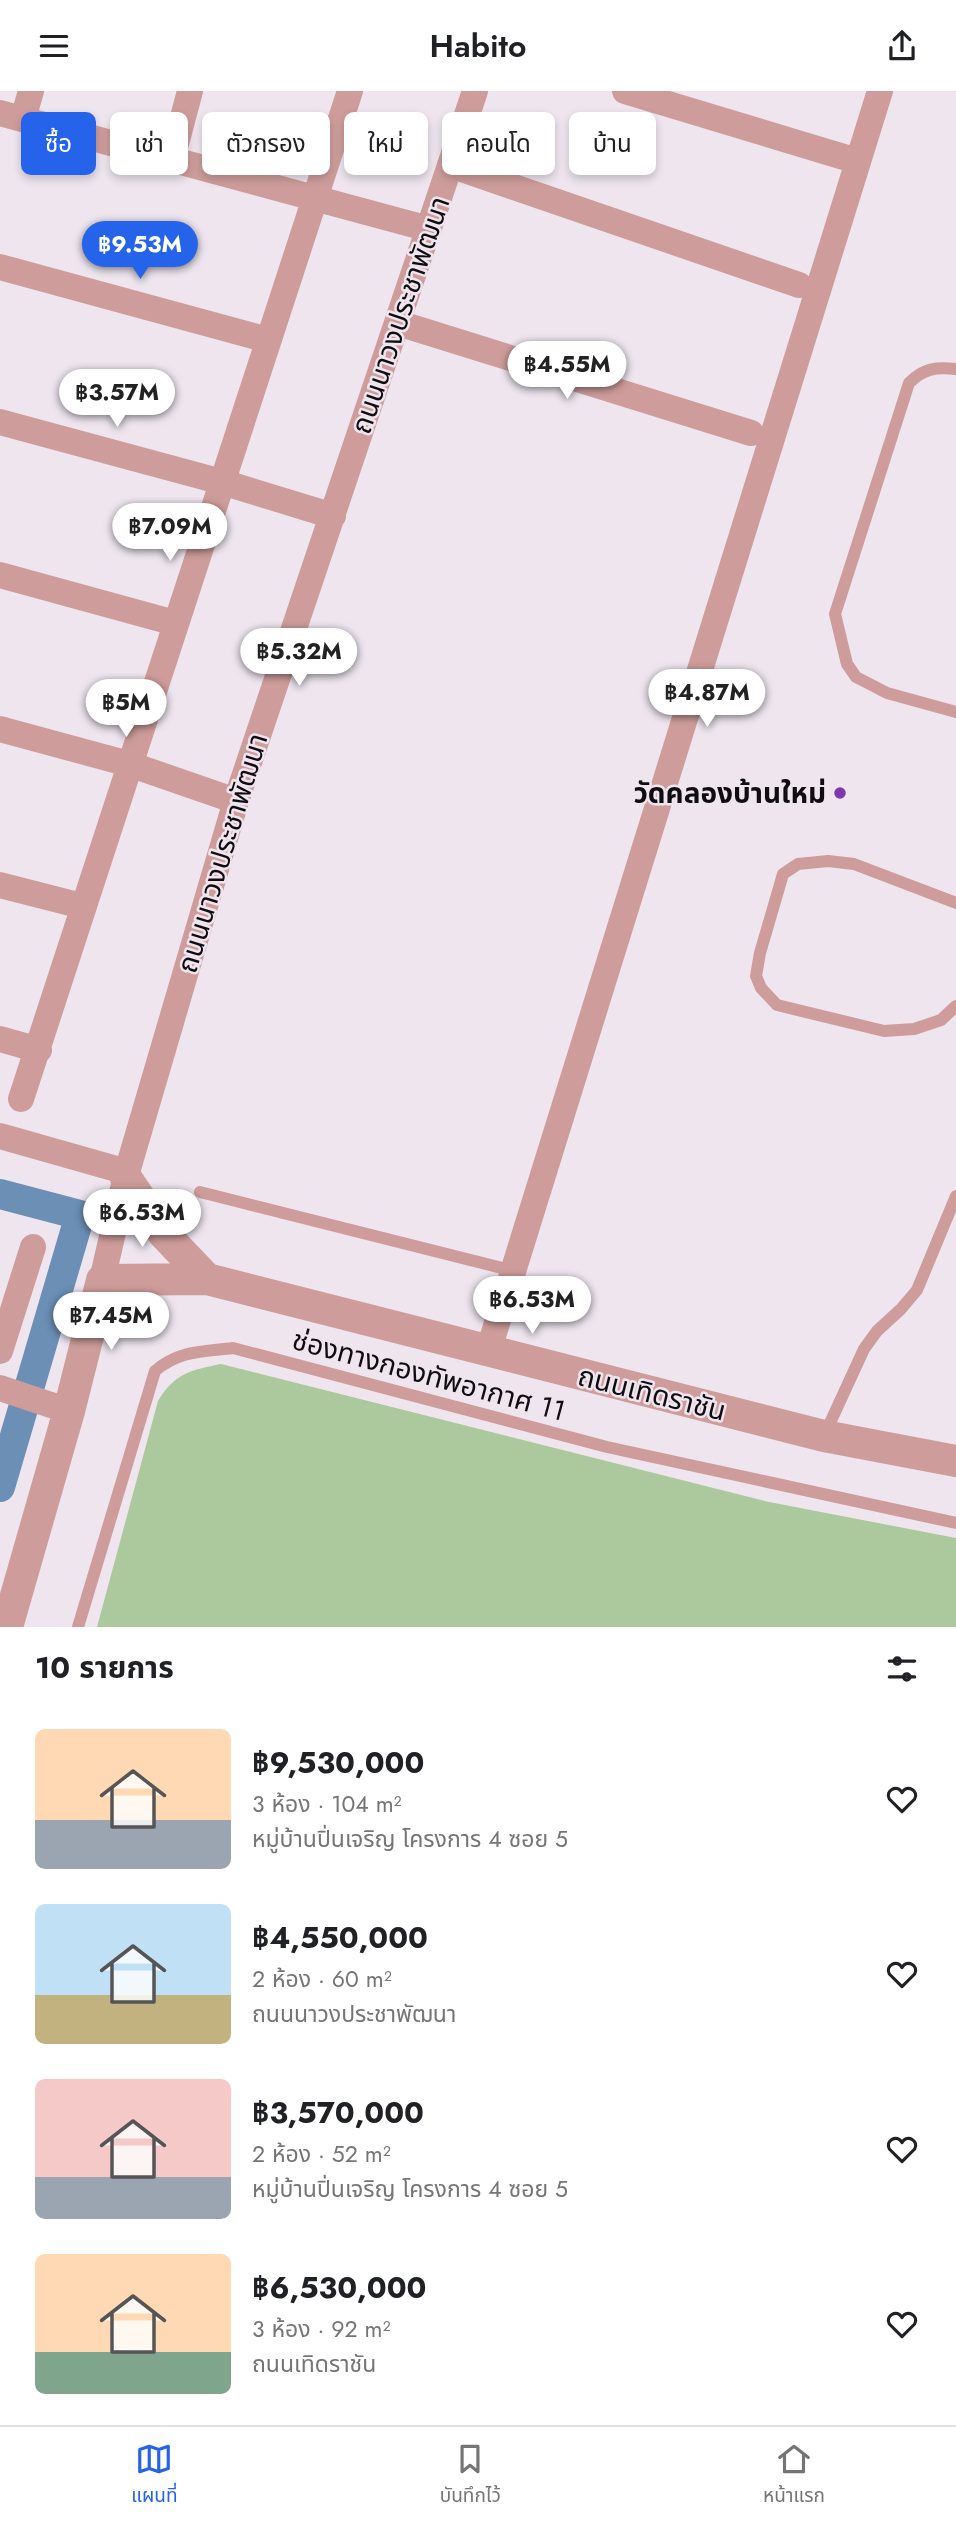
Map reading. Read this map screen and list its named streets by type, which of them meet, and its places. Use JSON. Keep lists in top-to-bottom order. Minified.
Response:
{"streets":{"street":["ถนนนาวงประชาพัฒนา","ถนนเทิดราชัน"],"lane":["ช่องทางกองทัพอากาศ 11"]},"crossings":[["ถนนนาวงประชาพัฒนา","ถนนเทิดราชัน"]],"places":["วัดคลองบ้านใหม่"],"page":{"header":"Habito","chip":["ซื้อ","เช่า","ตัวกรอง","ใหม่","คอนโด","บ้าน"],"price":["฿9.53M","฿4.55M","฿3.57M","฿7.09M","฿5.32M","฿4.87M","฿5M","฿6.53M","฿6.53M","฿7.45M"],"heading":"10 รายการ","list":[{"name":"฿9,530,000","note":"3 ห้อง · 104 m² · หมู่บ้านปิ่นเจริญ โครงการ 4 ซอย 5"},{"name":"฿4,550,000","note":"2 ห้อง · 60 m² · ถนนนาวงประชาพัฒนา"},{"name":"฿3,570,000","note":"2 ห้อง · 52 m² · หมู่บ้านปิ่นเจริญ โครงการ 4 ซอย 5"},{"name":"฿6,530,000","note":"3 ห้อง · 92 m² · ถนนเทิดราชัน"}],"tabs":["แผนที่","บันทึกไว้","หน้าแรก"]}}
